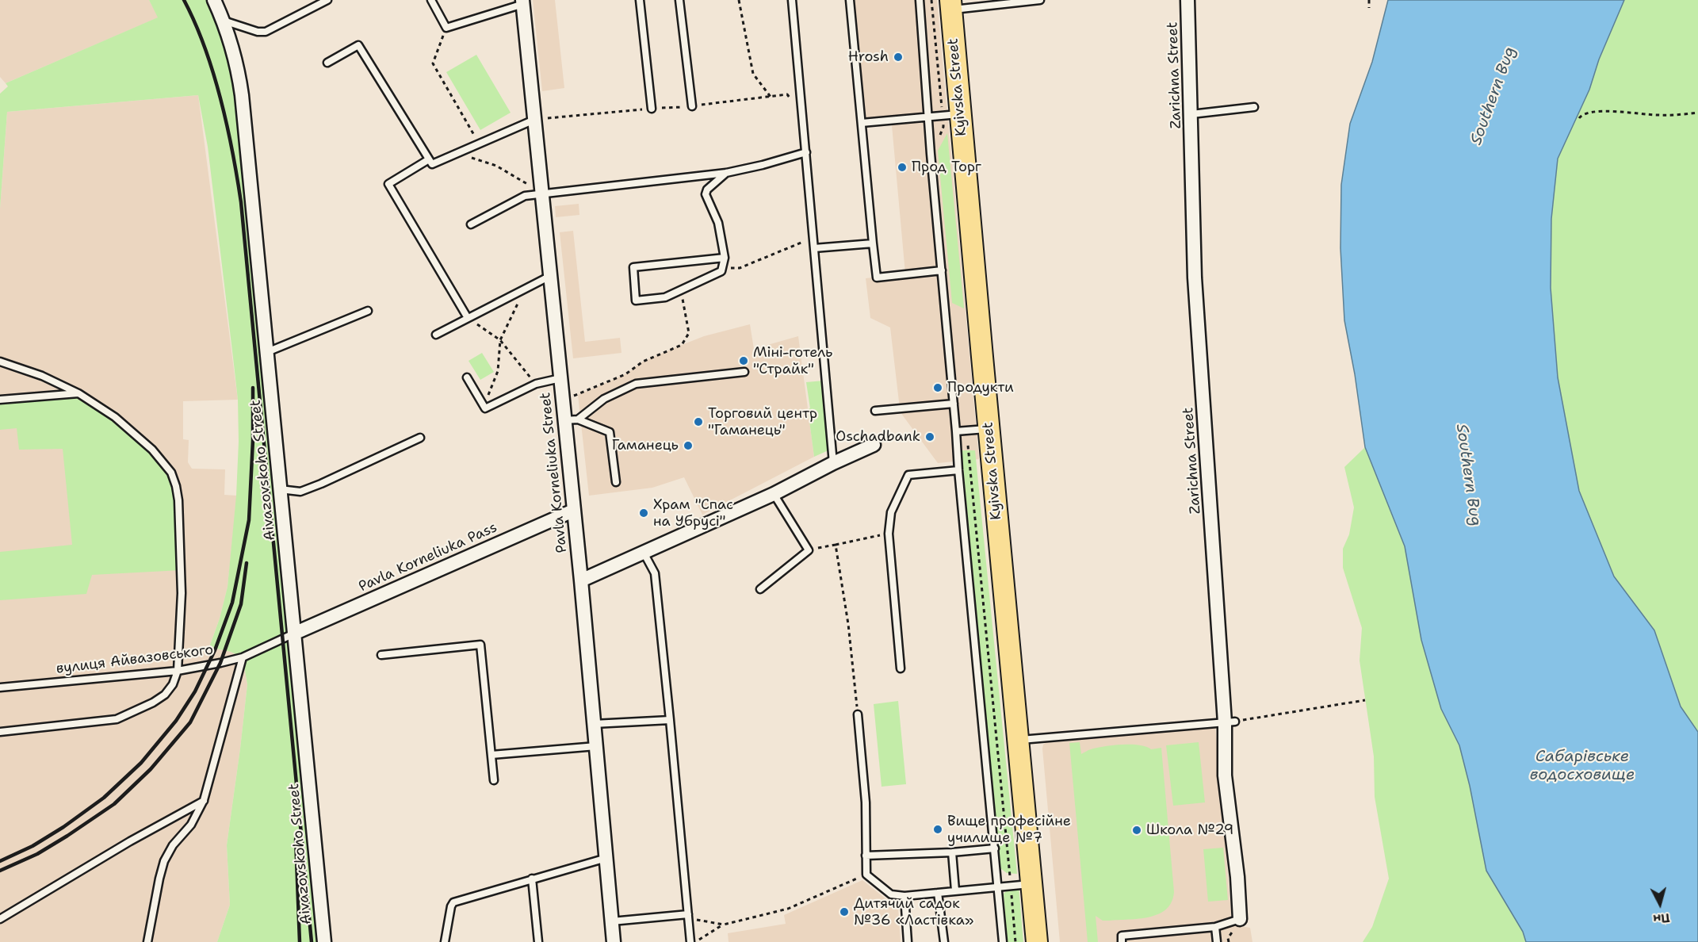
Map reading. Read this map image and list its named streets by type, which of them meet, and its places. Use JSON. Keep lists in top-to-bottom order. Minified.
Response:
{"streets":{"main road":["Kyivska Street"],"street":["Zarichna Street","Aivazovskoho Street","Pavla Korneliuka Street","Pavla Korneliuka Pass"],"lane":["вулиця Айвазовського"]},"crossings":[["Aivazovskoho Street","Pavla Korneliuka Pass"],["Aivazovskoho Street","вулиця Айвазовського"],["Pavla Korneliuka Street","Pavla Korneliuka Pass"],["Pavla Korneliuka Pass","вулиця Айвазовського"]],"water":["Southern Bug","Сабарівське водосховище"],"places":["Hrosh","Прод Торг","Міні-готель \"Страйк\"","Продукти","Торговий центр \"Гаманець\"","Oschadbank","Гаманець","Храм \"Спас на Убрусі\"","Вище професійне училище №7","Школа №29","Дитячий садок №36 «Ластівка»"],"north":"bottom"}
